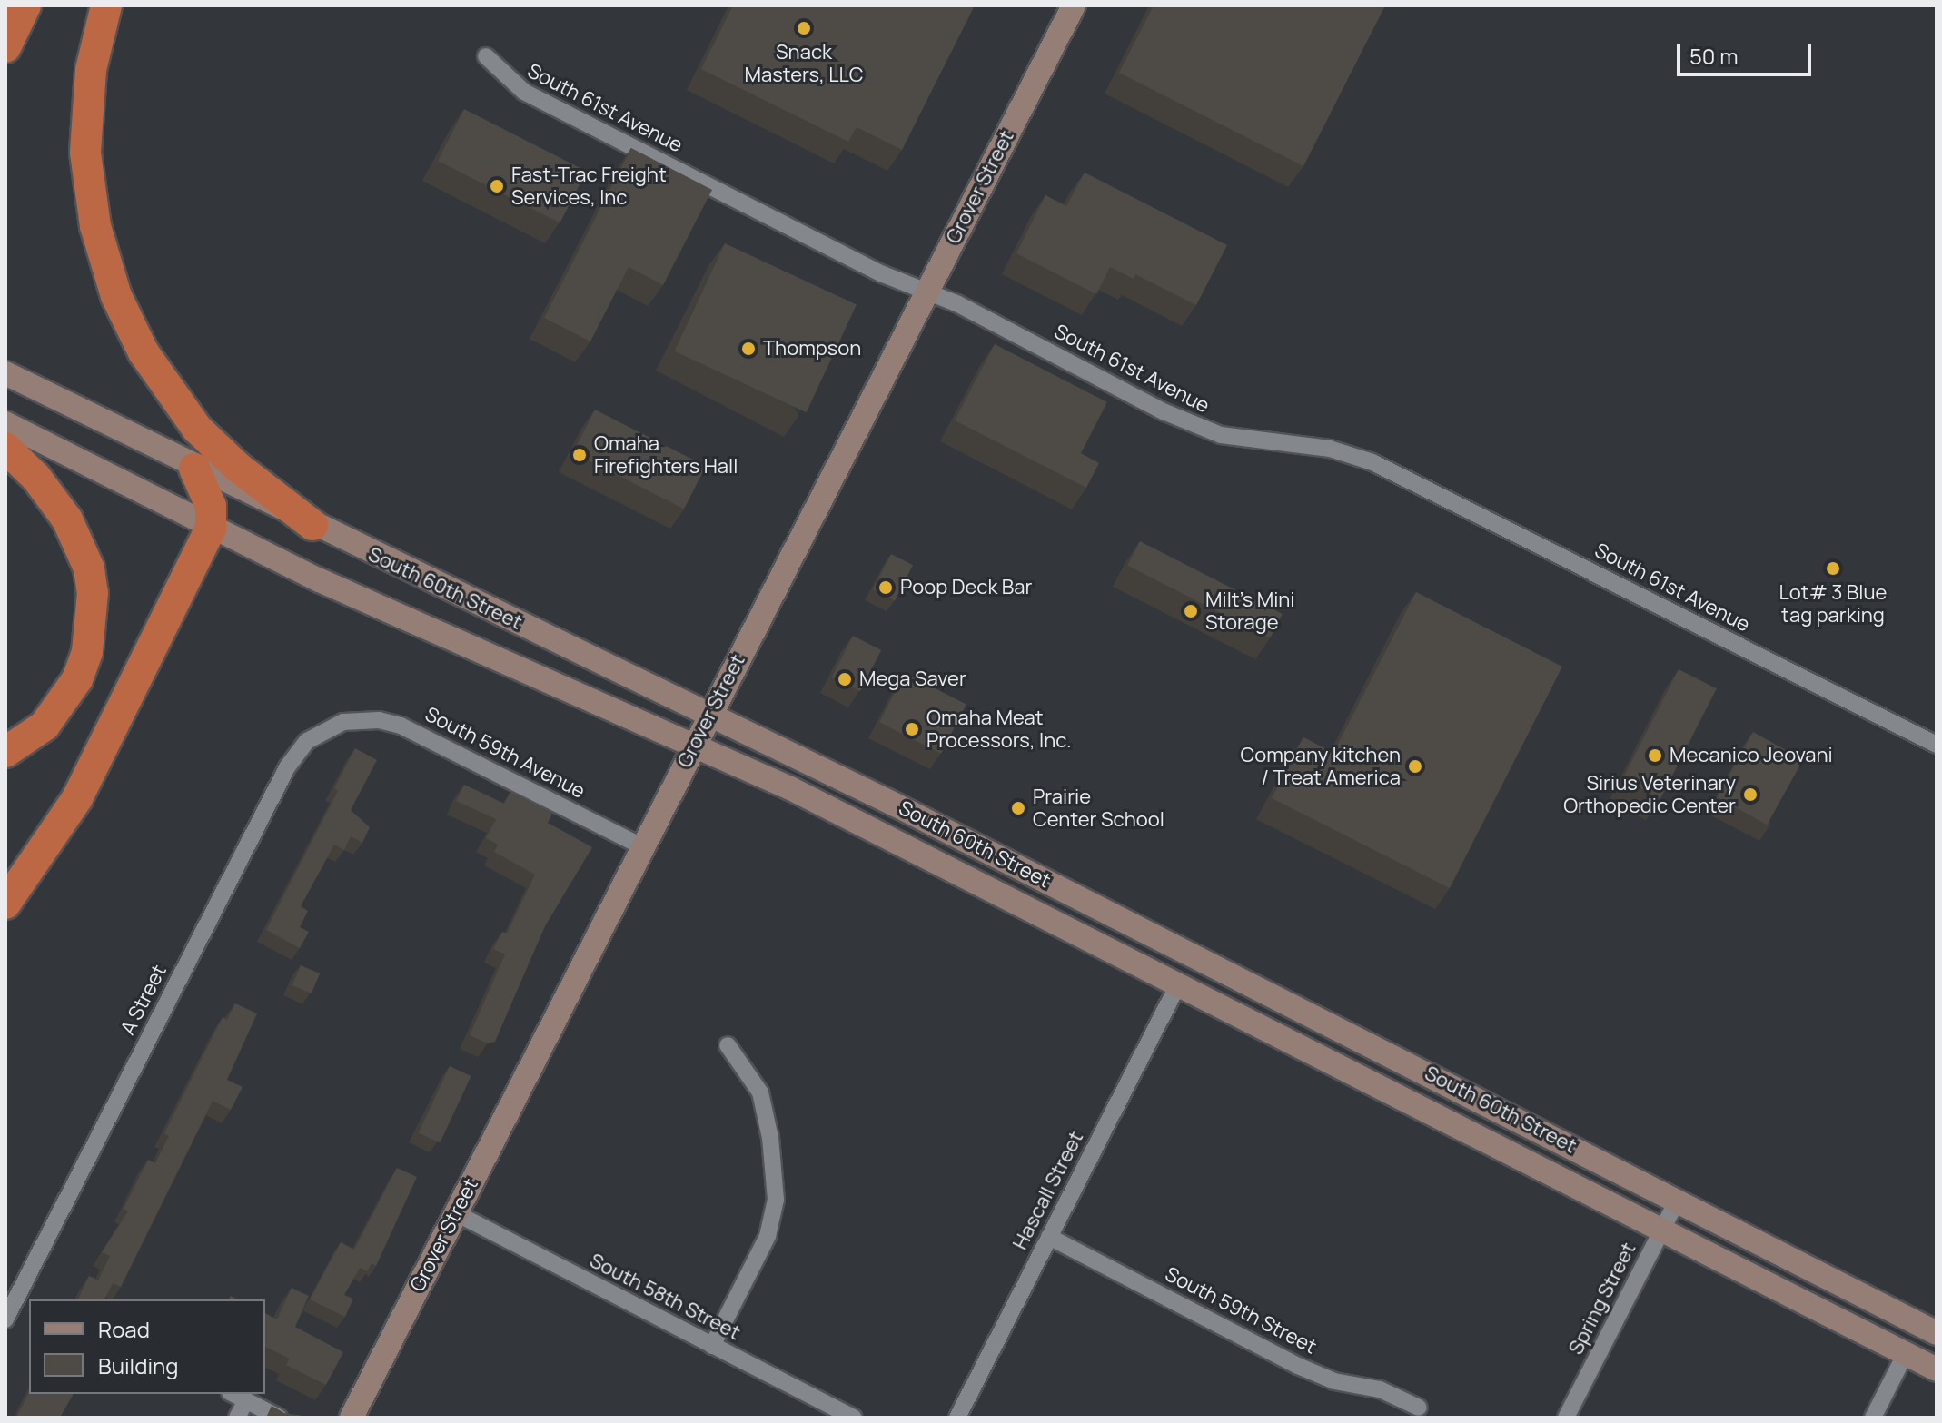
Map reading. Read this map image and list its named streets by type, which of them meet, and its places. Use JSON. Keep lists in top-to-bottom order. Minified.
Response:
{"streets":{"main road":["Grover Street","South 60th Street"],"street":["South 61st Avenue","South 59th Avenue","A Street","Hascall Street","South 58th Street","Spring Street","South 59th Street"]},"crossings":[["South 61st Avenue","Grover Street"],["Grover Street","South 60th Street"],["Grover Street","South 59th Avenue"],["Grover Street","South 58th Street"],["South 60th Street","Hascall Street"],["South 60th Street","Spring Street"],["South 59th Avenue","A Street"],["Hascall Street","South 59th Street"]],"places":["Snack Masters, LLC","Fast-Trac Freight Services, Inc","Thompson","Omaha Firefighters Hall","Lot# 3 Blue tag parking","Poop Deck Bar","Milt's Mini Storage","Mega Saver","Omaha Meat Processors, Inc.","Mecanico Jeovani","Company kitchen / Treat America","Sirius Veterinary Orthopedic Center","Prairie Center School"],"legend":["Road","Building"],"scale_bar":"50 m"}
